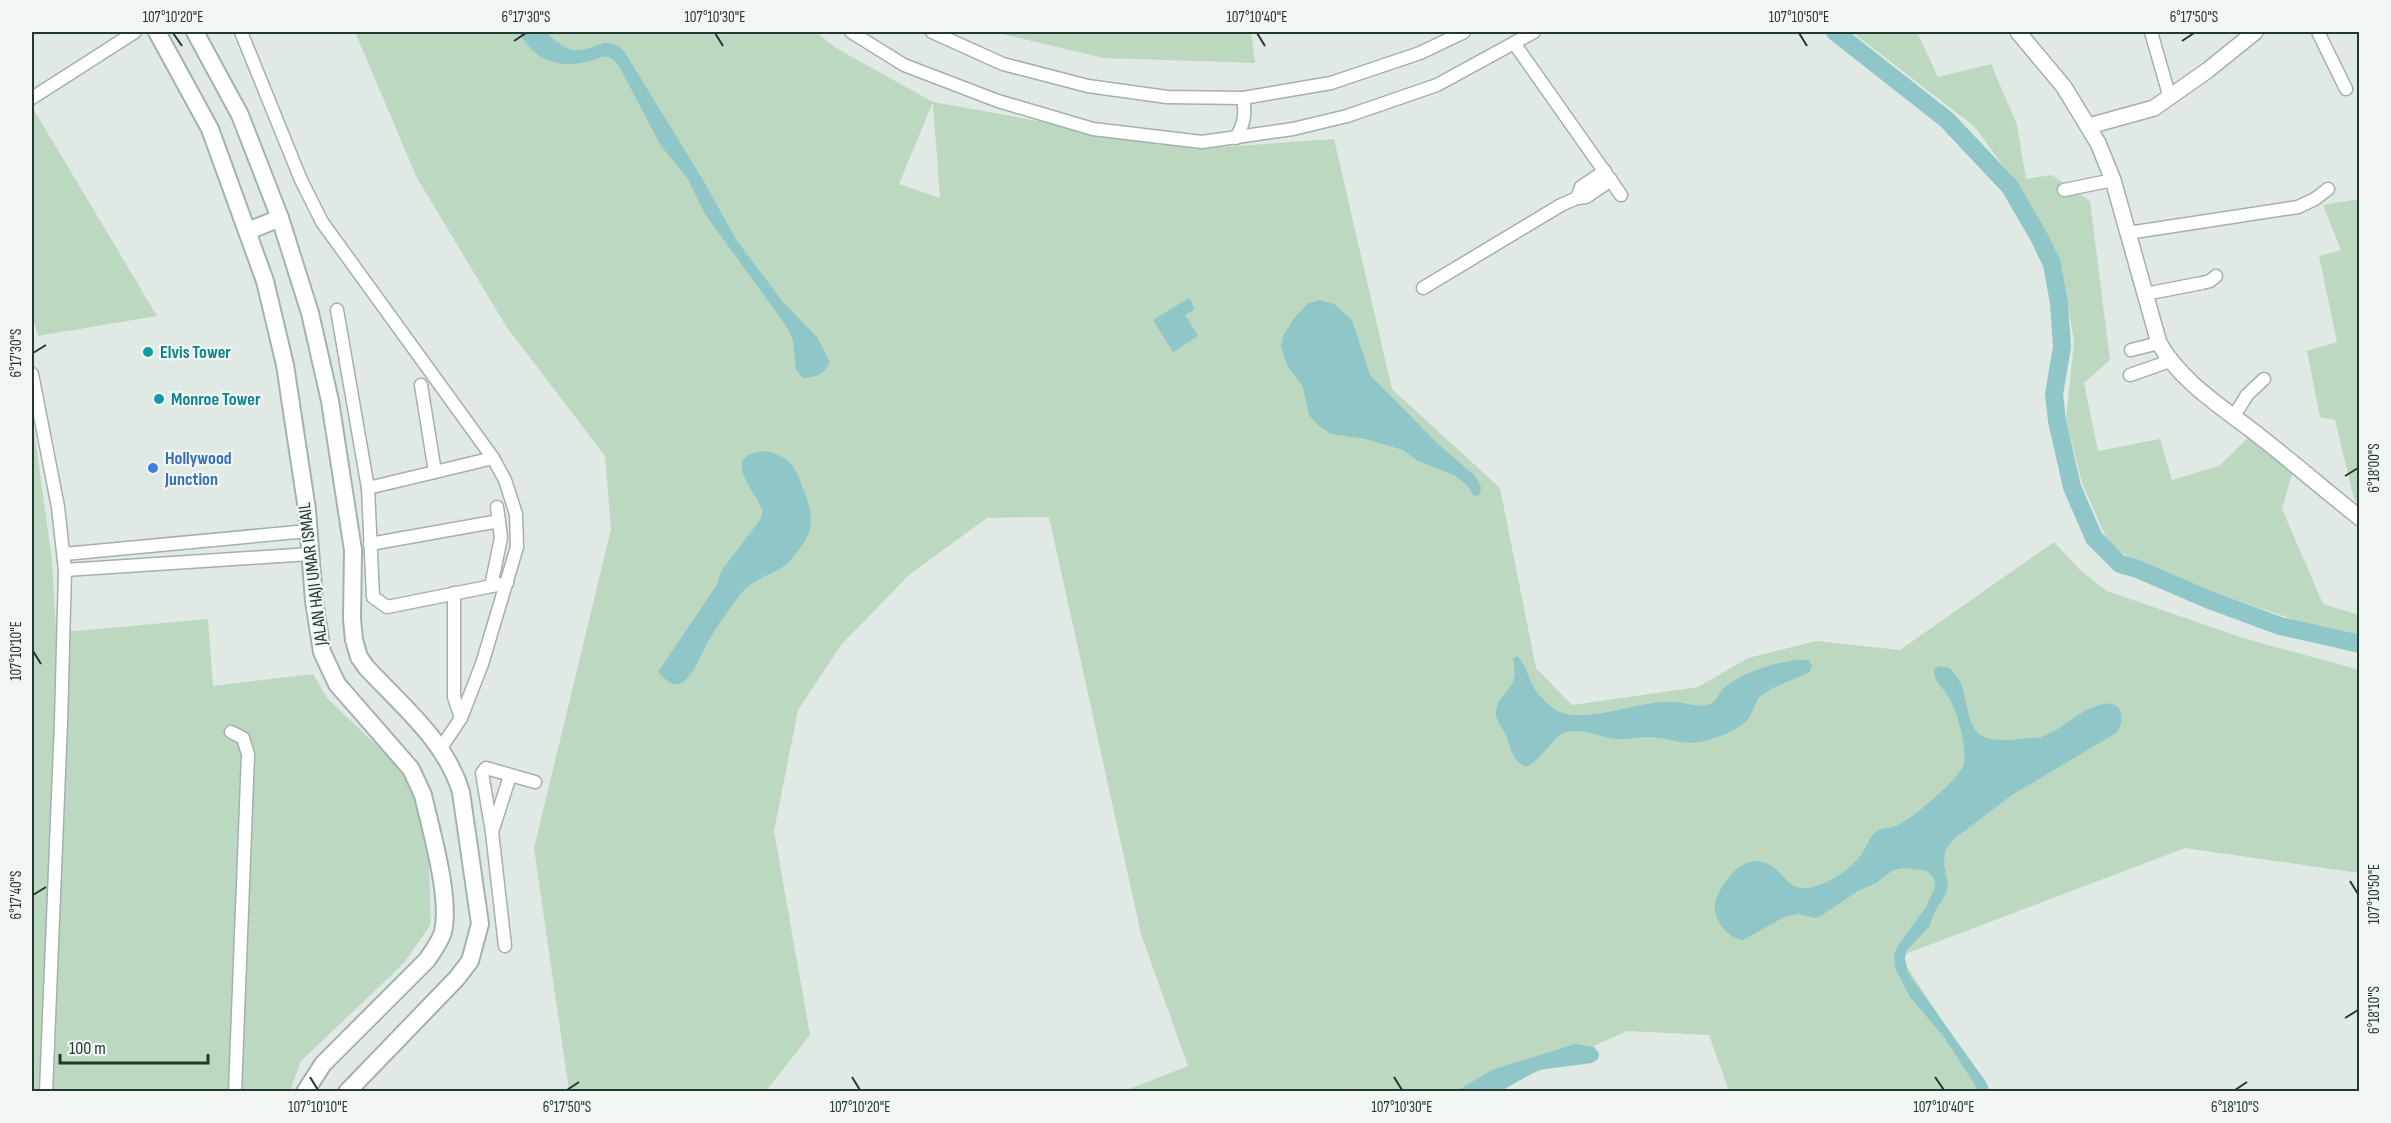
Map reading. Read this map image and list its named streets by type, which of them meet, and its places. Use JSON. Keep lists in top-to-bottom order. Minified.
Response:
{"streets":{"main road":["JALAN HAJI UMAR ISMAIL"]},"places":["Elvis Tower","Monroe Tower","Hollywood Junction"],"scale_bar":"100 m","coordinates":["107°10'20\"E","6°17'30\"S","107°10'30\"E","107°10'40\"E","107°10'50\"E","6°17'50\"S","6°18'00\"S","107°10'10\"E","6°17'40\"S","6°18'10\"S"]}
